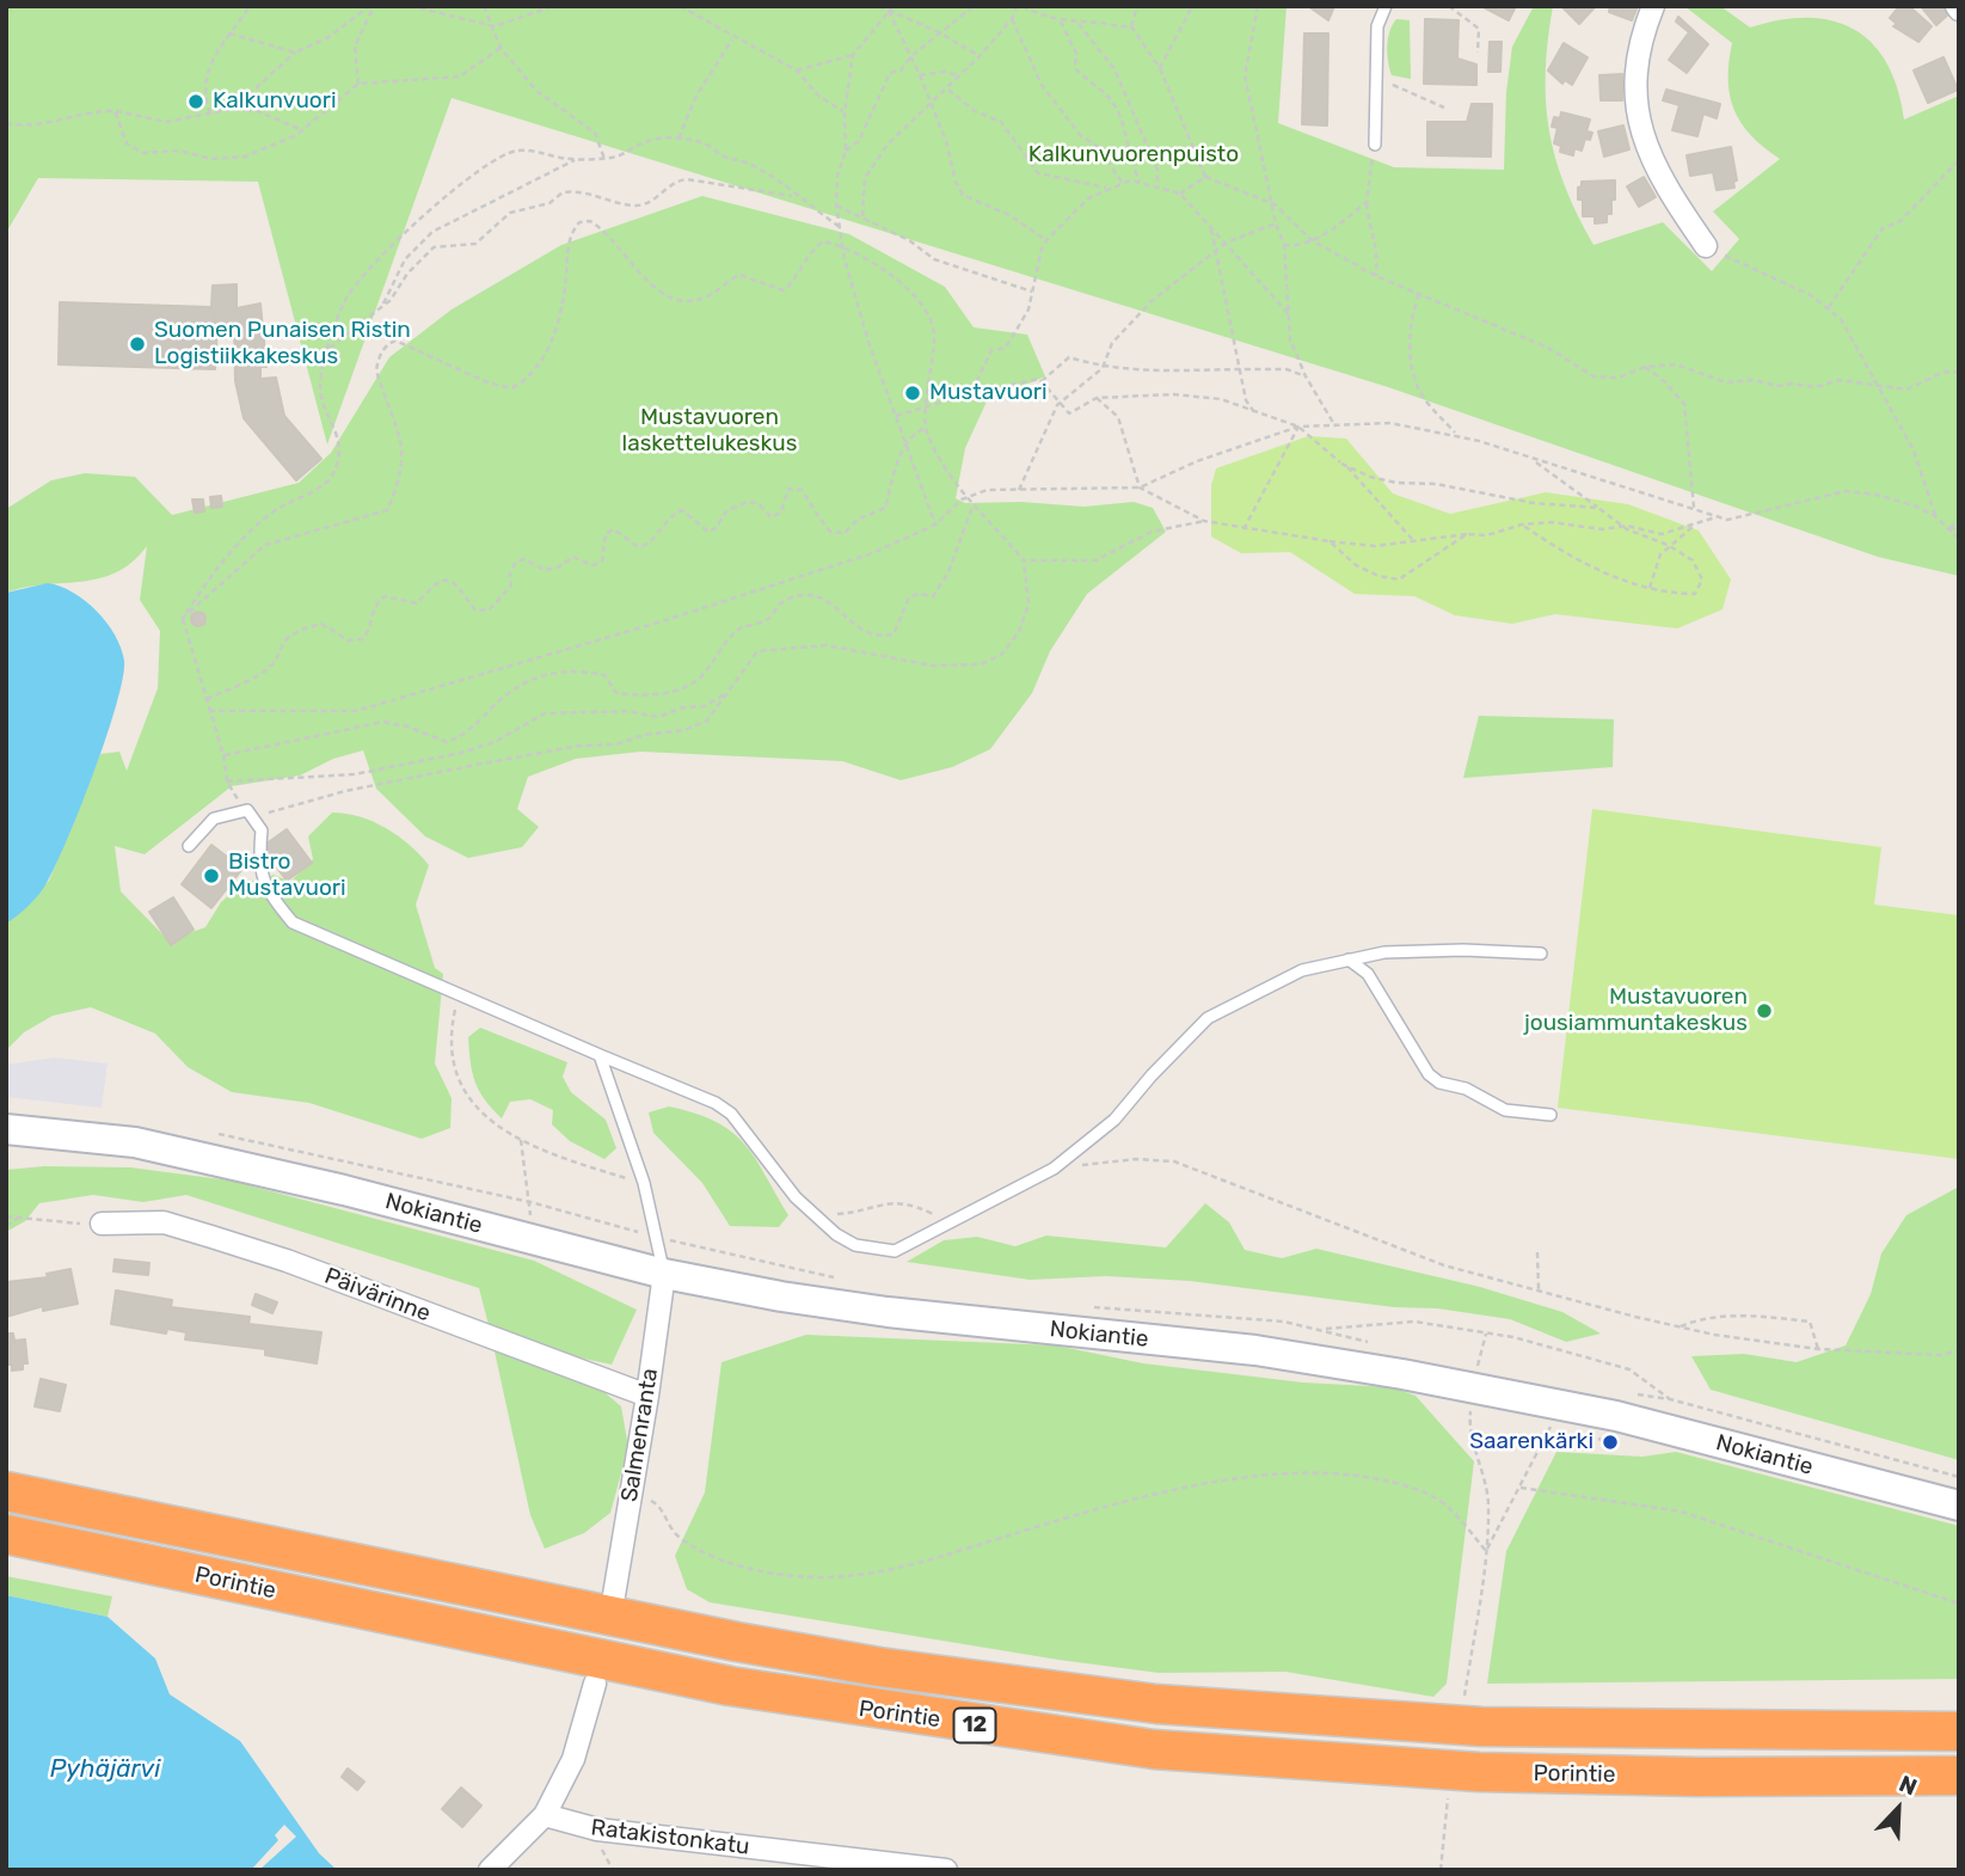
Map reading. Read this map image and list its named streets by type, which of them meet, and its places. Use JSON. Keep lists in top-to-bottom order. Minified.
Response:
{"streets":{"highway":["Porintie","12"],"main road":["Nokiantie"],"street":["Päivärinne","Salmenranta","Ratakistonkatu"]},"crossings":[["Nokiantie","Salmenranta"],["Päivärinne","Salmenranta"]],"water":["Pyhäjärvi"],"parks":["Kalkunvuorenpuisto","Mustavuoren laskettelukeskus"],"places":["Kalkunvuori","Suomen Punaisen Ristin Logistiikkakeskus","Mustavuori","Bistro Mustavuori","Mustavuoren jousiammuntakeskus","Saarenkärki"],"north":"top right"}
